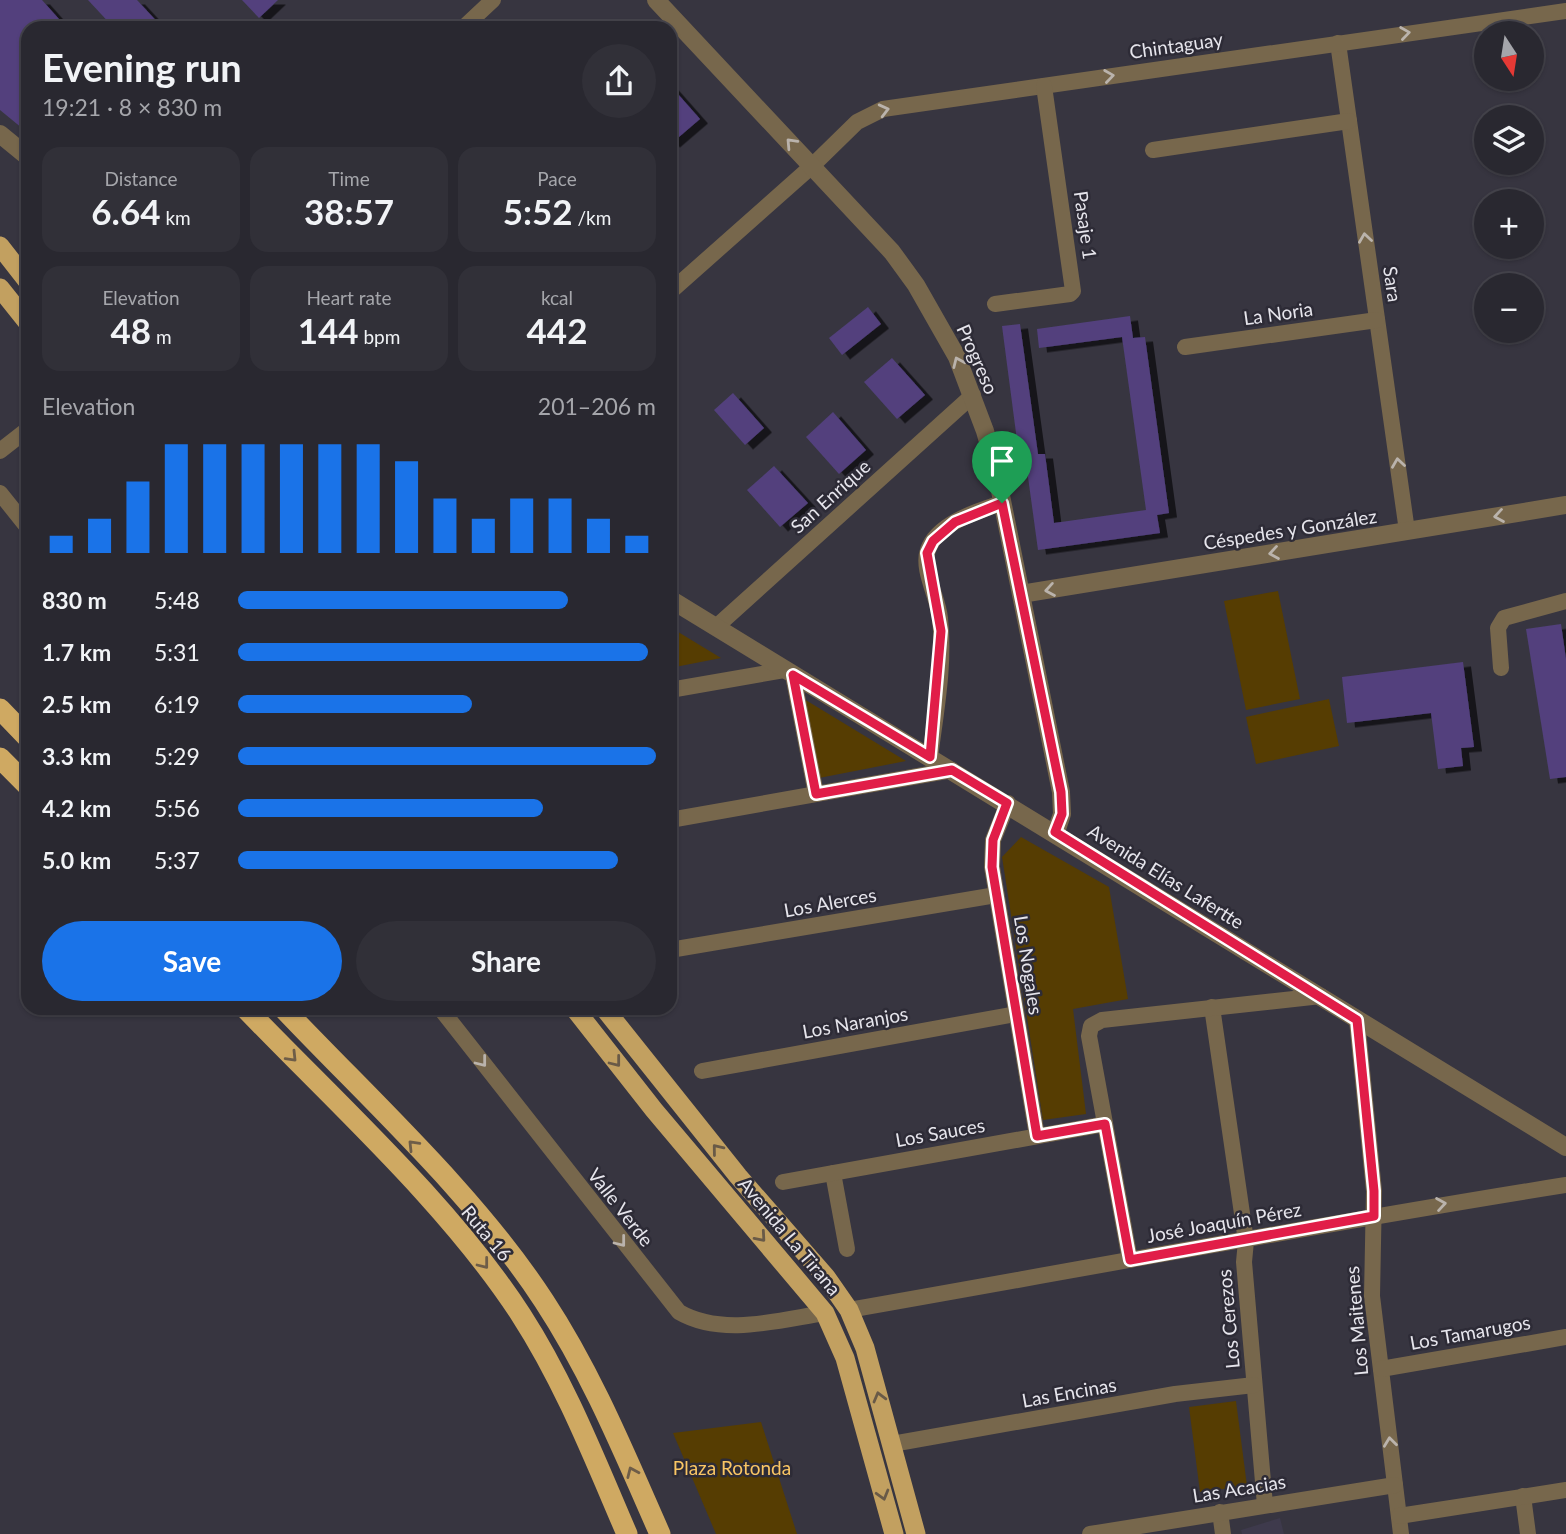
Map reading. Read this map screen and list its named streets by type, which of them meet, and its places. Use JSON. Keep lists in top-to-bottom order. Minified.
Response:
{"streets":{"highway":["Ruta 16","Avenida La Tirana"],"street":["Chintaguay","Pasaje 1","Sara","La Noria","Progreso","San Enrique","Céspedes y González","Avenida Elías Lafertte","Los Alerces","Los Nogales","Los Naranjos","Los Sauces","Valle Verde","José Joaquín Pérez","Los Cerezos","Los Maitenes","Los Tamarugos","Las Encinas","Las Acacias"]},"crossings":[["Chintaguay","Pasaje 1"],["Chintaguay","Sara"],["Chintaguay","Progreso"],["Sara","La Noria"],["Sara","Céspedes y González"],["Progreso","San Enrique"],["Progreso","Céspedes y González"],["Progreso","Avenida Elías Lafertte"],["San Enrique","Avenida Elías Lafertte"],["Avenida Elías Lafertte","Los Nogales"],["Avenida Elías Lafertte","Los Maitenes"],["Los Alerces","Los Nogales"],["Los Nogales","Los Naranjos"],["Los Nogales","Los Sauces"],["Valle Verde","Avenida La Tirana"],["José Joaquín Pérez","Avenida La Tirana"],["José Joaquín Pérez","Los Cerezos"],["José Joaquín Pérez","Los Maitenes"],["Avenida La Tirana","Las Encinas"],["Los Cerezos","Las Encinas"],["Los Cerezos","Las Acacias"],["Los Maitenes","Los Tamarugos"],["Los Maitenes","Las Acacias"]],"one_way":["Chintaguay","Sara","Progreso","Céspedes y González","Valle Verde"],"parks":["Plaza Rotonda"],"north":"bottom","page":{"map_buttons":["+","−"],"heading":["Evening run","19:21 · 8 × 830 m"],"stats":[["Distance","6.64 km"],["Time","38:57"],["Pace","5:52 /km"],["Elevation","48 m"],["Heart rate","144 bpm"],["kcal","442"]],"chart":["Elevation","201–206 m"],"list":[{"name":"830 m","note":"5:48"},{"name":"1.7 km","note":"5:31"},{"name":"2.5 km","note":"6:19"},{"name":"3.3 km","note":"5:29"},{"name":"4.2 km","note":"5:56"},{"name":"5.0 km","note":"5:37"}],"buttons":["Save","Share"]}}
